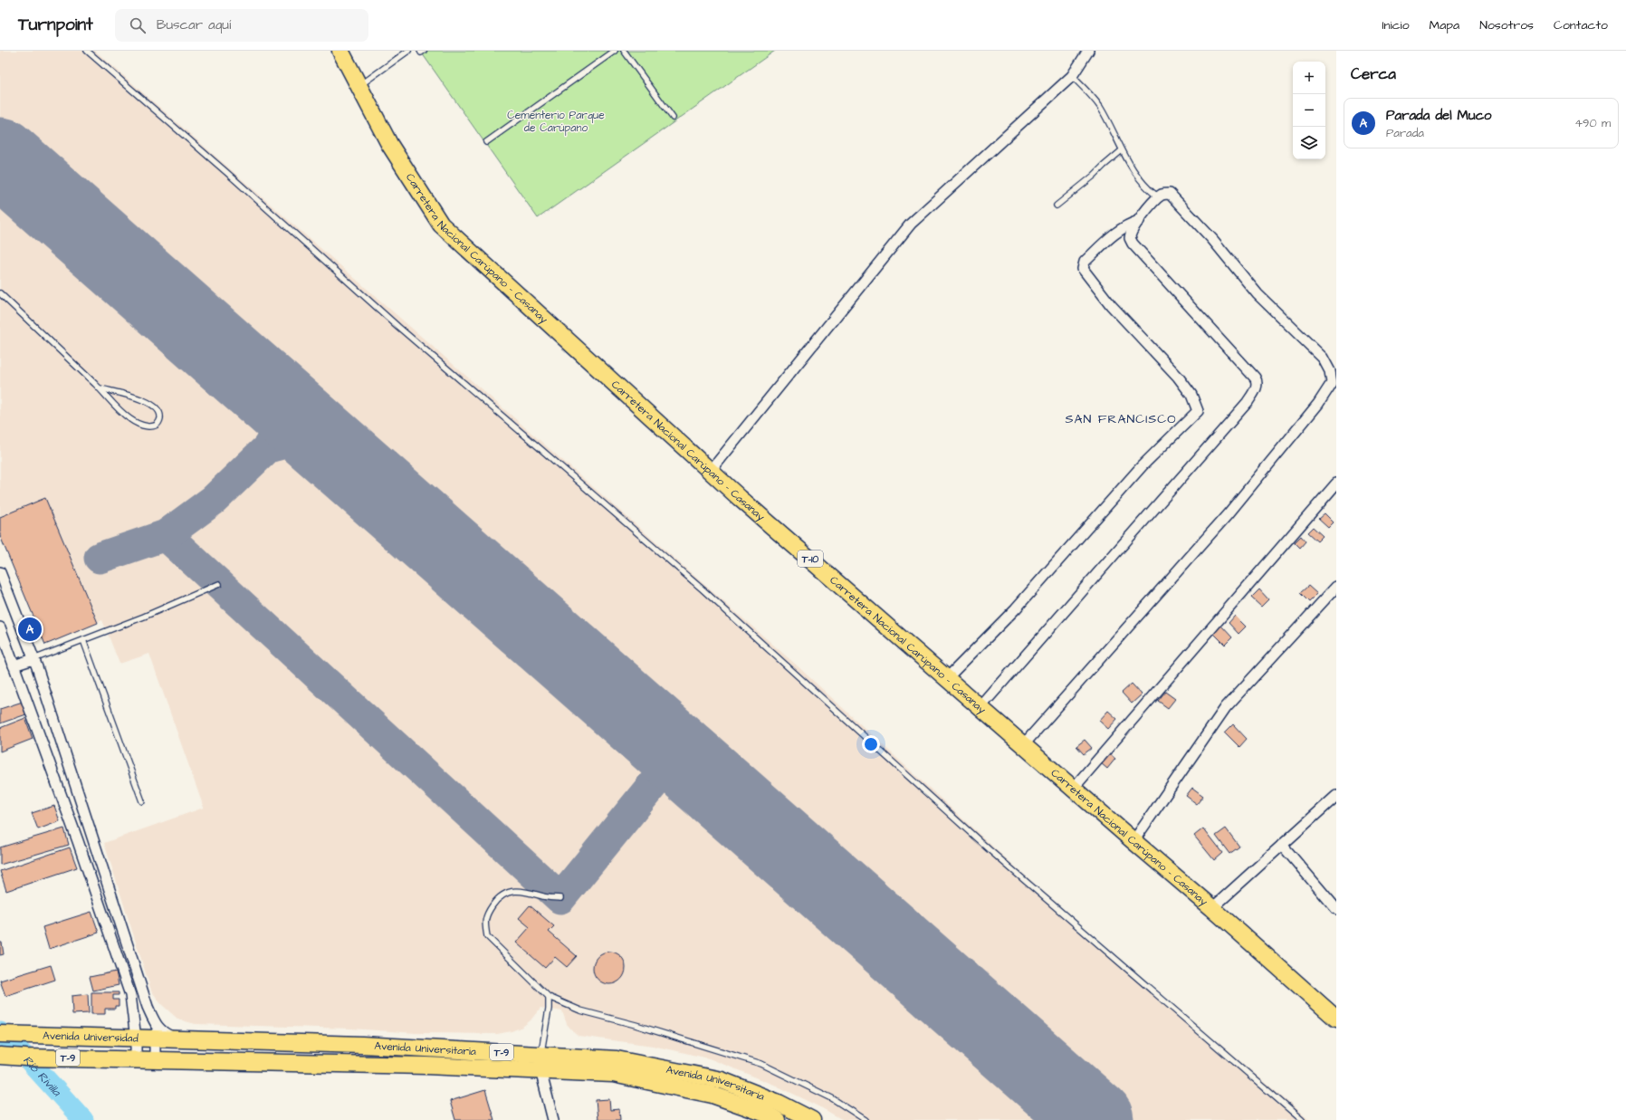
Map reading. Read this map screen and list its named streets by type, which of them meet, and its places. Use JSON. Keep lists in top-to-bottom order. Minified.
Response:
{"streets":{"highway":["Carretera Nacional Carúpano - Casanay","T-10","Avenida Universidad","Avenida Universitaria","T-9"]},"crossings":[["Avenida Universidad","Avenida Universitaria"]],"districts":["SAN FRANCISCO"],"water":["Río Rivilla"],"parks":["Cementerio Parque de Carúpano"],"page":{"header":"Turnpoint","search":"Buscar aquí","nav":["Inicio","Mapa","Nosotros","Contacto"],"heading":"Cerca","map_buttons":["+","−"],"list":[{"mark":"A","name":"Parada del Muco","note":"Parada","value":"490 m"}],"pins":"A"}}
